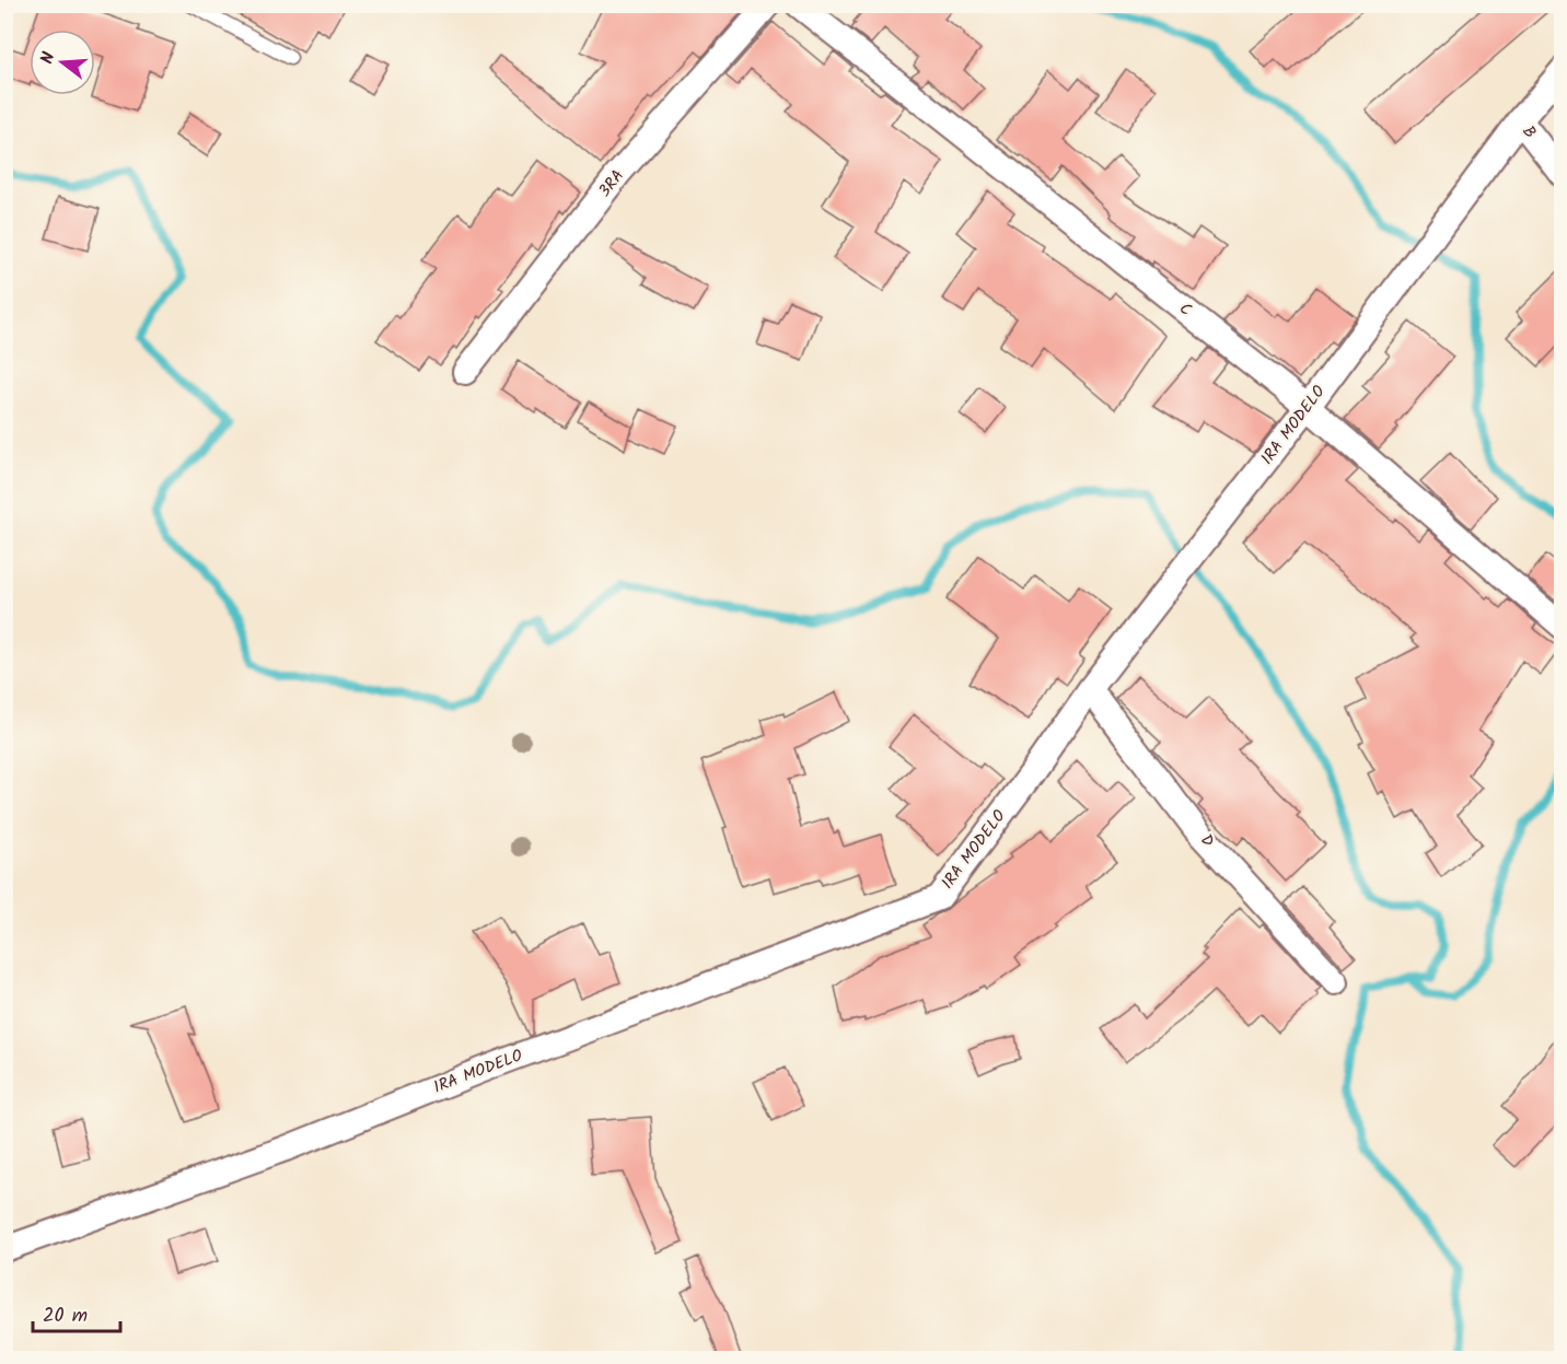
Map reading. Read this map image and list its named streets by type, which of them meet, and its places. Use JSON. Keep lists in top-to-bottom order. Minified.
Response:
{"streets":{"street":["B","3RA","C","1RA MODELO","D"]},"crossings":[["B","1RA MODELO"],["C","1RA MODELO"],["1RA MODELO","D"]],"scale_bar":"20 m","north":"left"}
